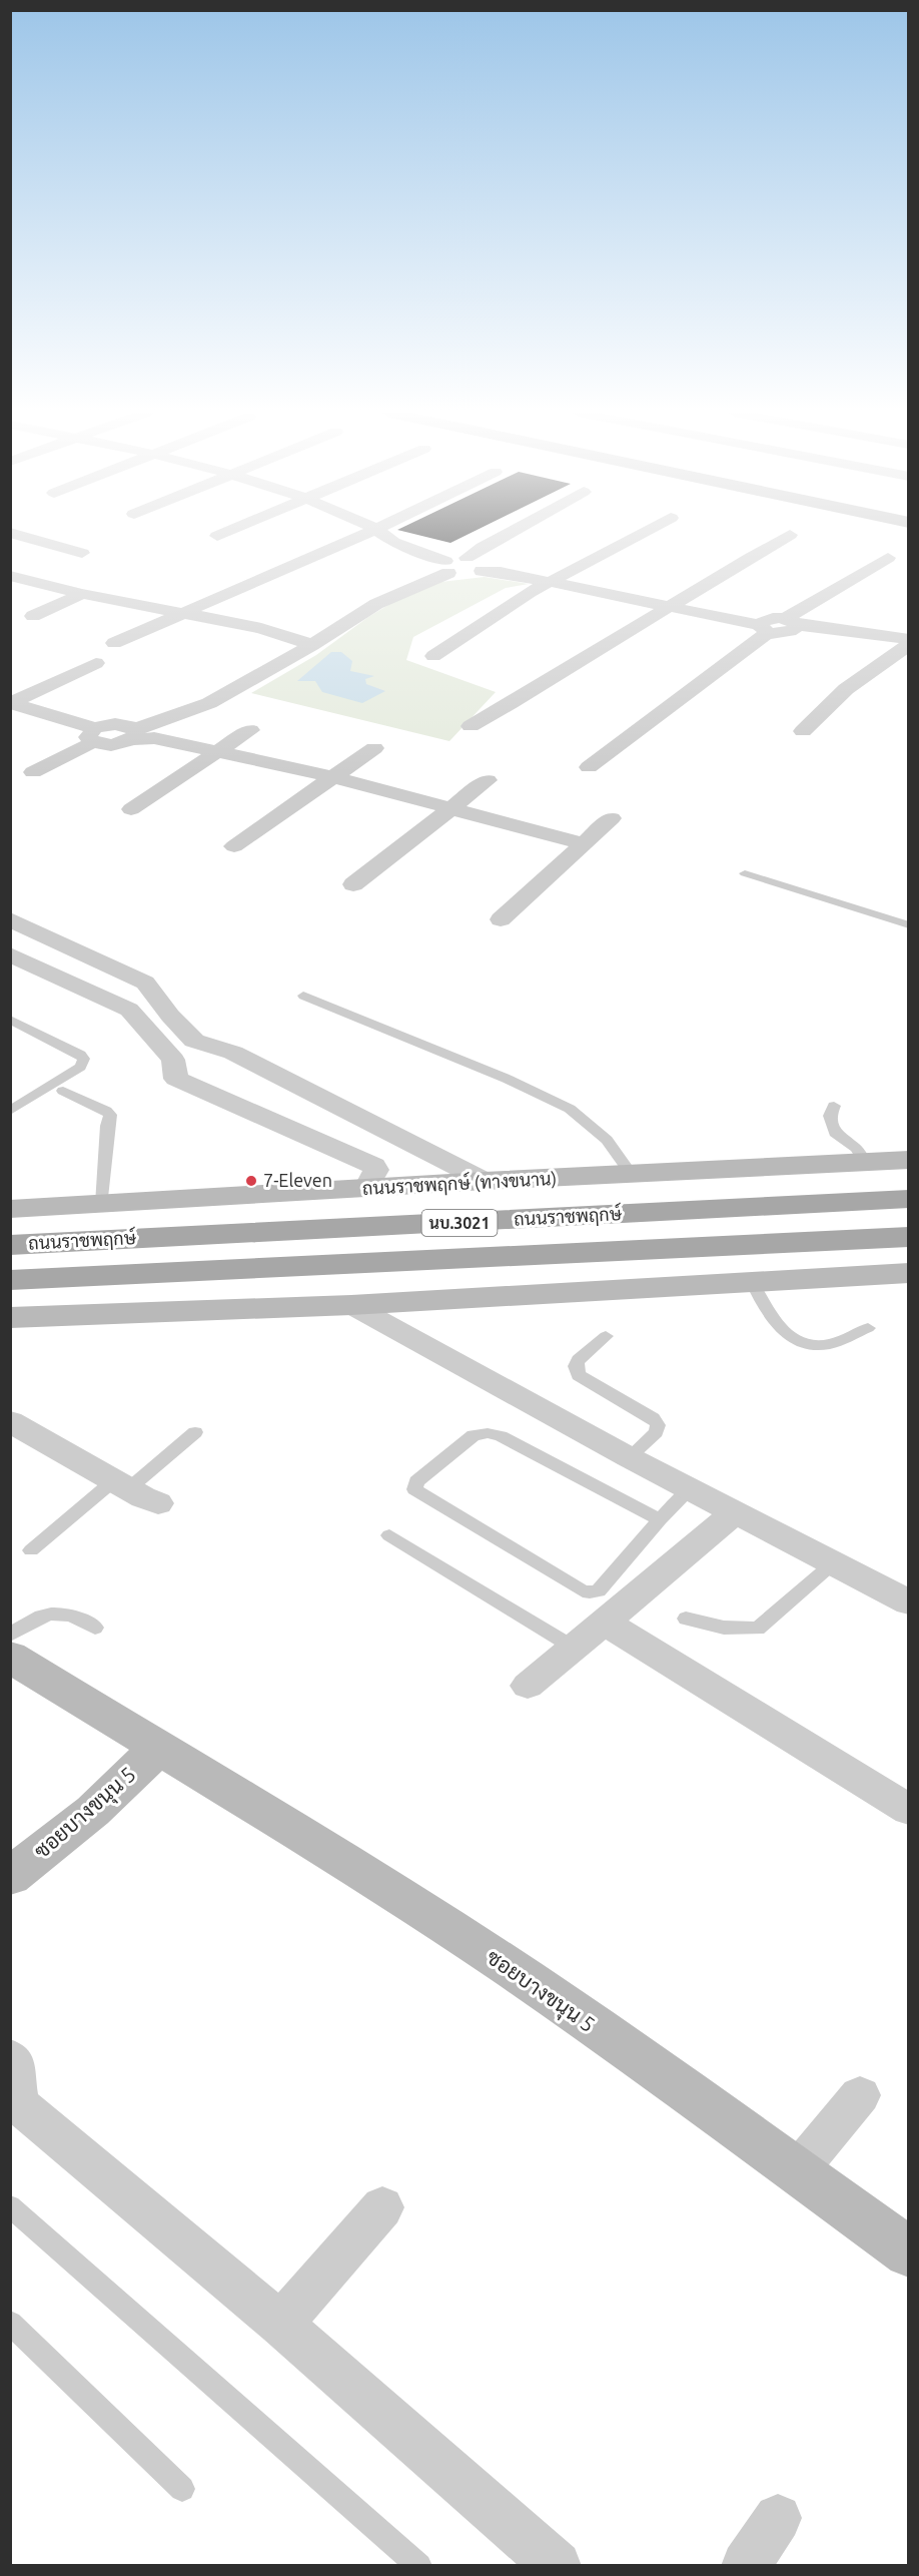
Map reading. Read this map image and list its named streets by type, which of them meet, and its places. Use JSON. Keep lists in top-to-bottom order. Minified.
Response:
{"streets":{"main road":["ถนนราชพฤกษ์","นบ.3021"],"street":["ถนนราชพฤกษ์ (ทางขนาน)","ซอยบางขนุน 5"]},"places":["7-Eleven"]}
